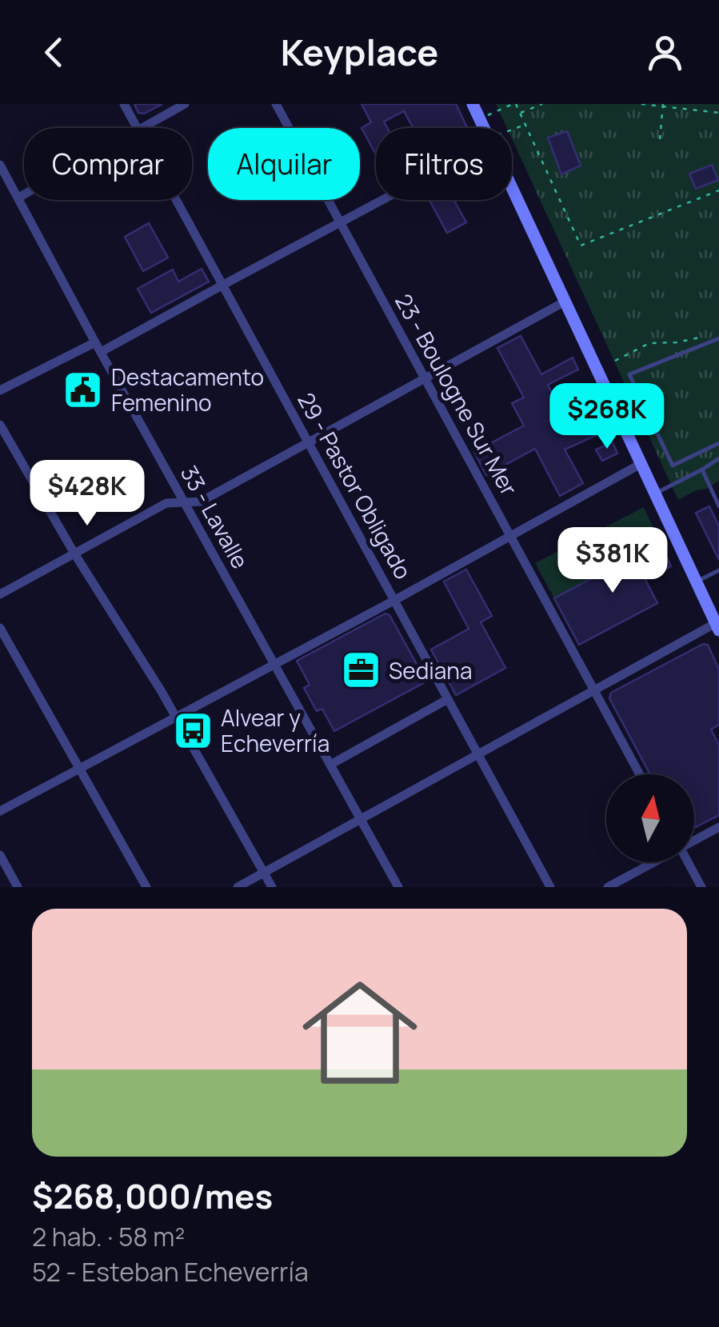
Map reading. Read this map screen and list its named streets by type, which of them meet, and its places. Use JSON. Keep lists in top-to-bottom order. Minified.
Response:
{"streets":{"street":["23 - Boulogne Sur Mer","29 - Pastor Obligado","33 - Lavalle"]},"places":{"public building":["Destacamento Femenino"],"office":["Sediana"],"bus stop":["Alvear y Echeverría"]},"north":"top","page":{"header":"Keyplace","chip":["Comprar","Alquilar","Filtros"],"price":["$268K","$428K","$381K"],"list":[{"name":"$268,000/mes","note":"2 hab. · 58 m² · 52 - Esteban Echeverría"}]}}
